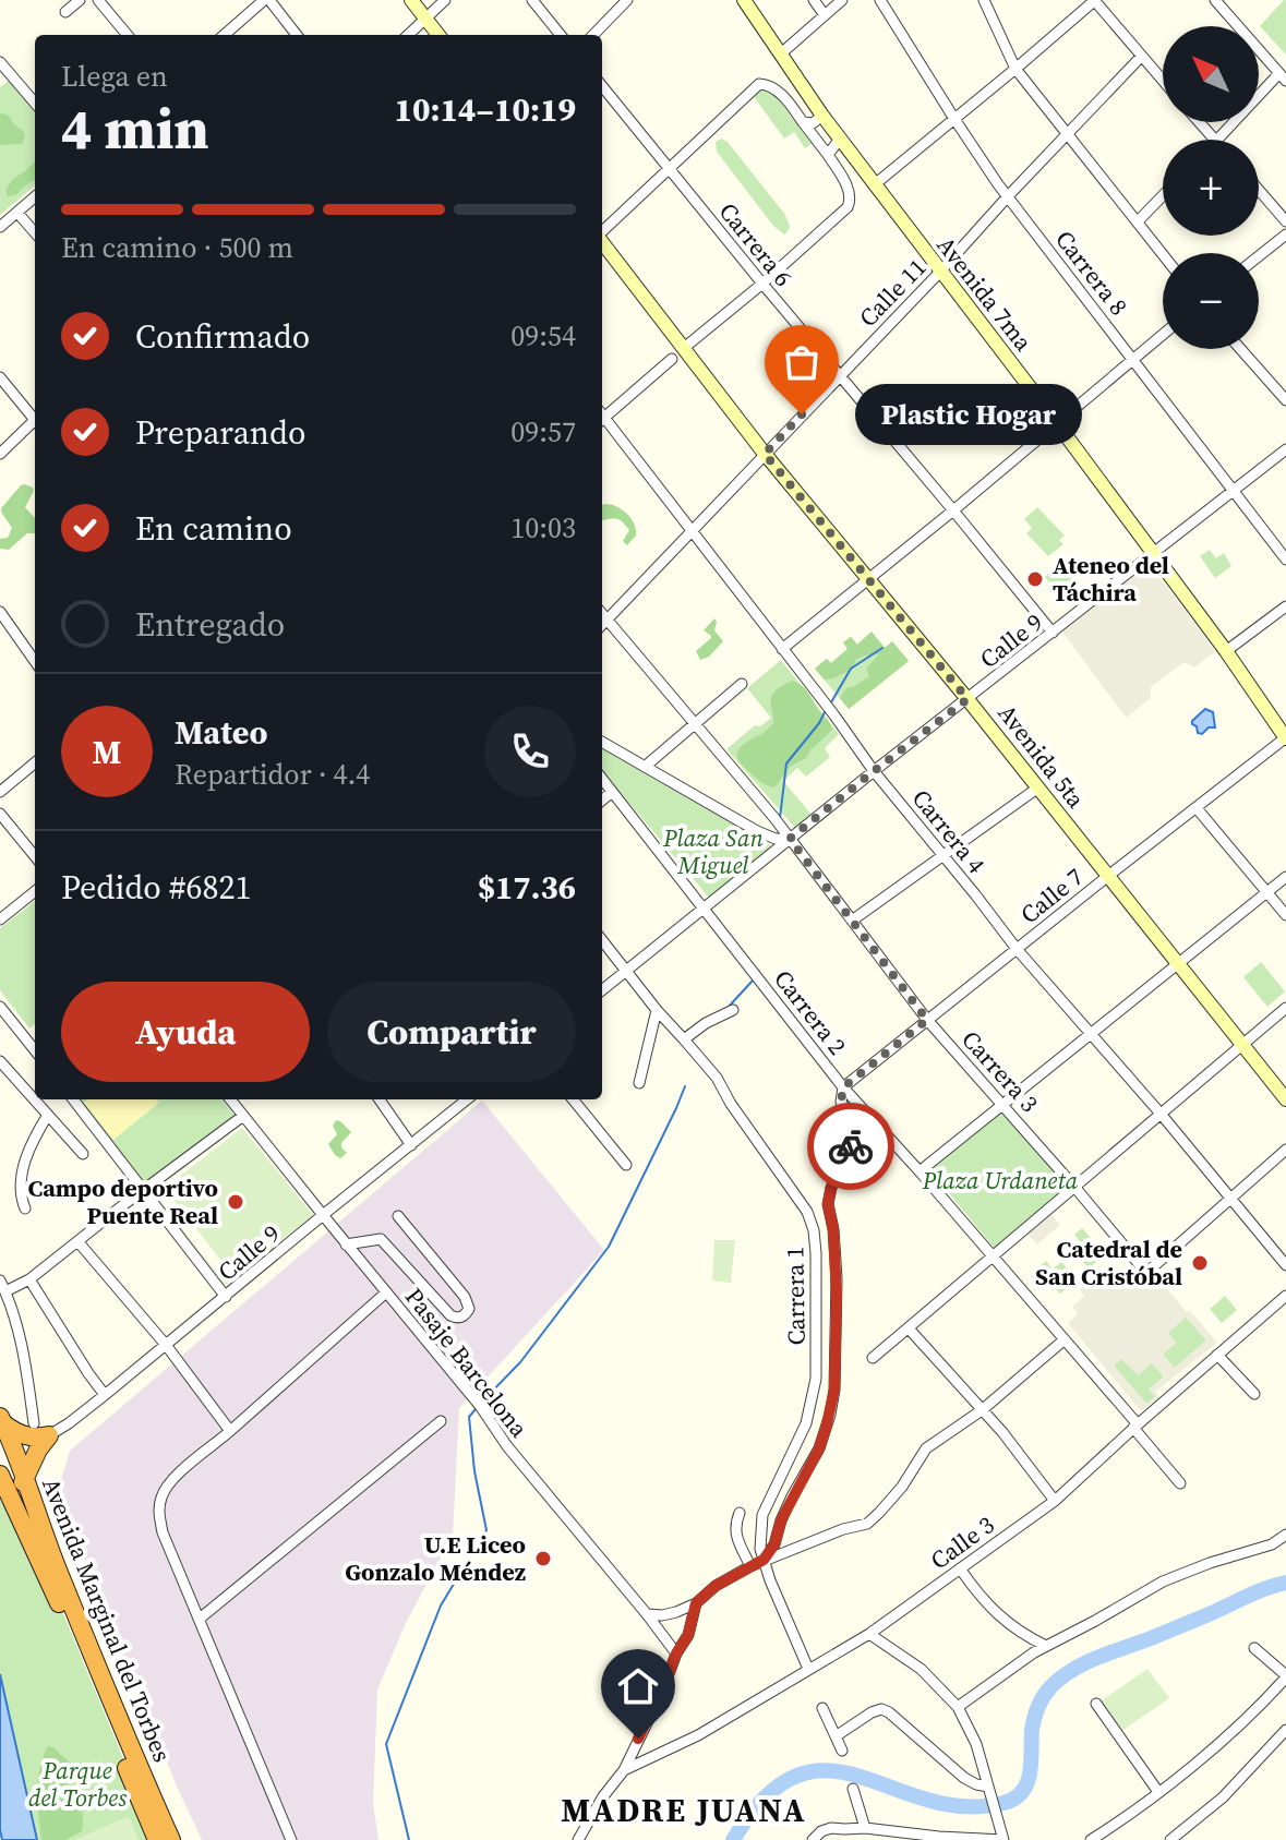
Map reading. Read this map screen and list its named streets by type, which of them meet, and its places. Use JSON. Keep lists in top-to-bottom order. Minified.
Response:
{"streets":{"highway":["Avenida Marginal del Torbes"],"street":["Carrera 6","Carrera 8","Calle 11","Avenida 7ma","Calle 9","Avenida 5ta","Carrera 4","Calle 7","Carrera 2","Carrera 3","Carrera 1","Pasaje Barcelona","Calle 3"]},"crossings":[["Carrera 6","Calle 11"],["Carrera 6","Calle 9"],["Carrera 8","Calle 11"],["Carrera 8","Calle 9"],["Calle 11","Avenida 7ma"],["Calle 11","Avenida 5ta"],["Calle 11","Carrera 4"],["Calle 11","Carrera 3"],["Avenida 7ma","Calle 9"],["Avenida 7ma","Calle 7"],["Calle 9","Avenida 5ta"],["Calle 9","Carrera 4"],["Calle 9","Carrera 2"],["Calle 9","Carrera 3"],["Calle 9","Carrera 1"],["Calle 9","Pasaje Barcelona"],["Avenida 5ta","Calle 7"],["Carrera 4","Calle 7"],["Carrera 4","Carrera 3"],["Calle 7","Carrera 2"],["Calle 7","Carrera 3"],["Carrera 2","Calle 3"],["Carrera 1","Calle 3"]],"districts":["MADRE JUANA"],"parks":["Plaza San Miguel","Plaza Urdaneta","Parque del Torbes"],"places":["Plastic Hogar","Ateneo del Táchira","Campo deportivo Puente Real","Catedral de San Cristóbal","U.E Liceo Gonzalo Méndez"],"north":"top left","page":{"map_buttons":["+","−"],"heading":["4 min","Llega en","10:14–10:19"],"panel":["Mateo","Repartidor · 4.4","Pedido #6821","$17.36"],"bar":"En camino · 500 m","list":[["Confirmado","09:54"],["Preparando","09:57"],["En camino","10:03"],"Entregado"],"bubble":"Plastic Hogar","round":"M","buttons":["Ayuda","Compartir"]}}
